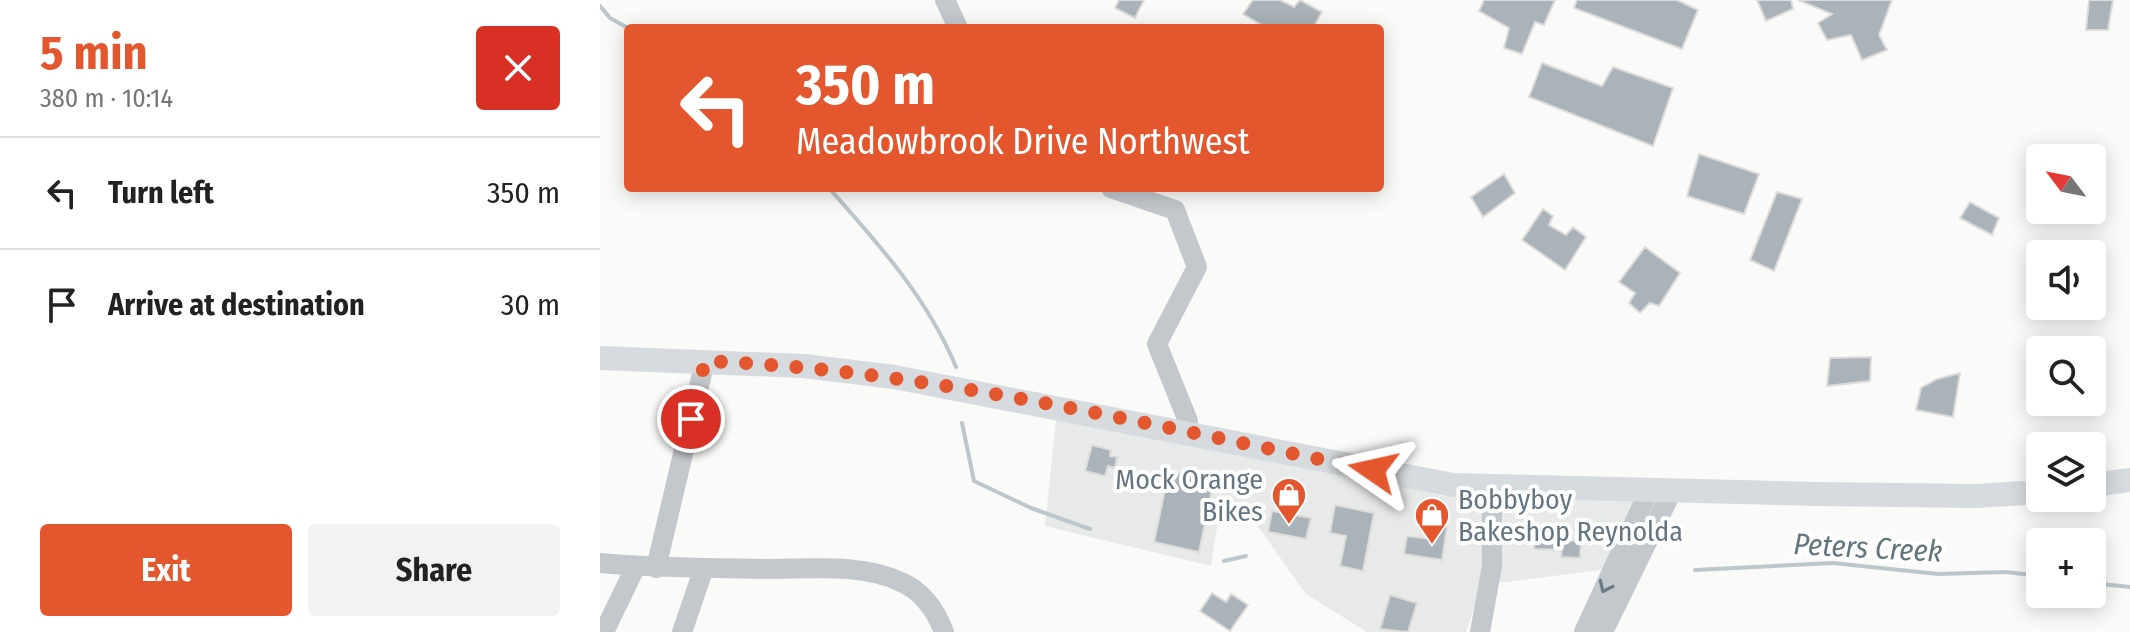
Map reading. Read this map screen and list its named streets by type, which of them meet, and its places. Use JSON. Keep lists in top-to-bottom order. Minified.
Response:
{"water":["Peters Creek"],"places":{"shop":["Mock Orange Bikes","Bobbyboy Bakeshop Reynolda"]},"north":"top left","page":{"heading":["5 min","380 m · 10:14"],"turn":["350 m","Meadowbrook Drive Northwest"],"list":[{"name":"Turn left","value":"350 m"},{"name":"Arrive at destination","value":"30 m"}],"map_buttons":"+","buttons":["Exit","Share"]}}
